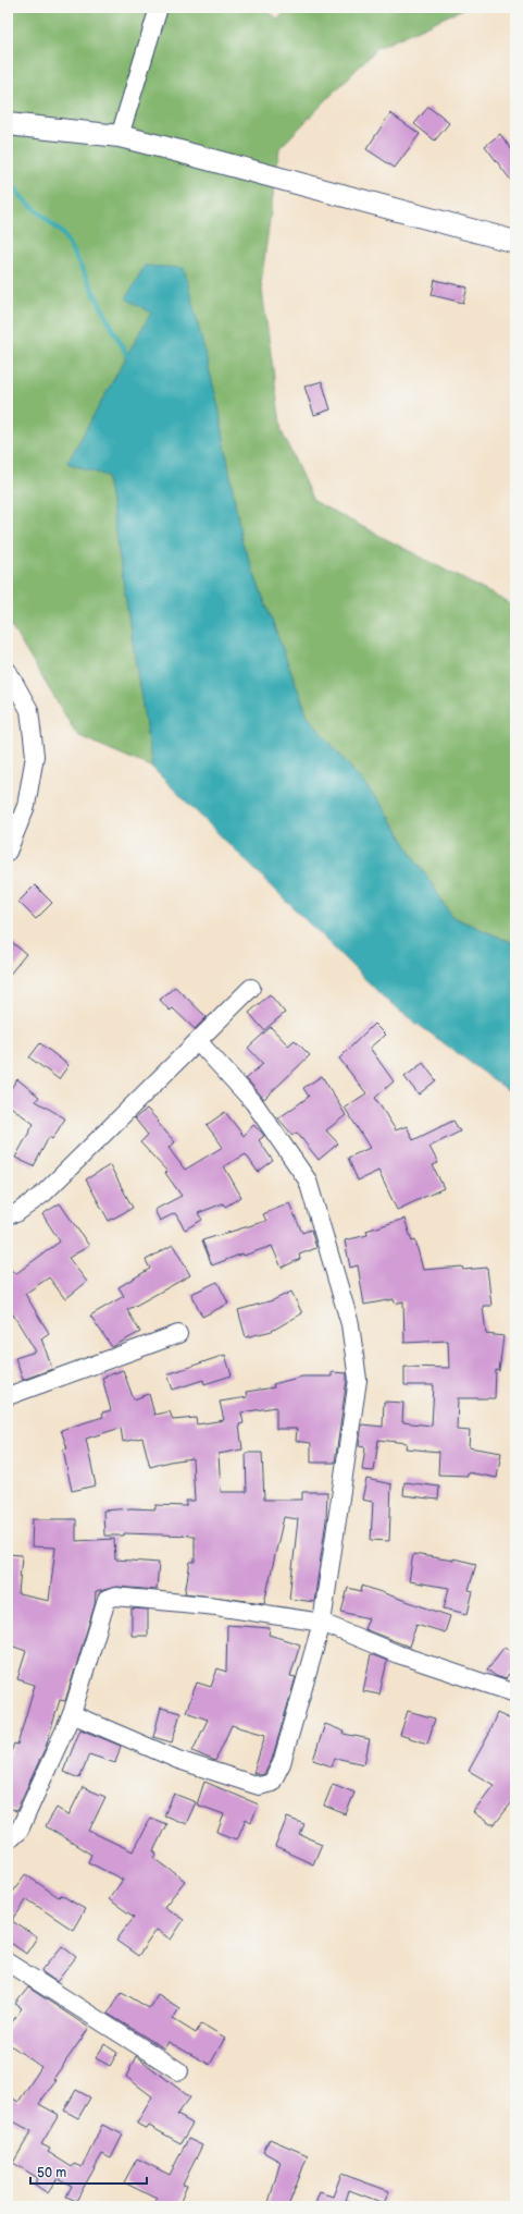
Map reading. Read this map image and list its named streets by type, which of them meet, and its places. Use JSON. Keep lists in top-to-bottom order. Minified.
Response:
{"scale_bar":"50 m"}
